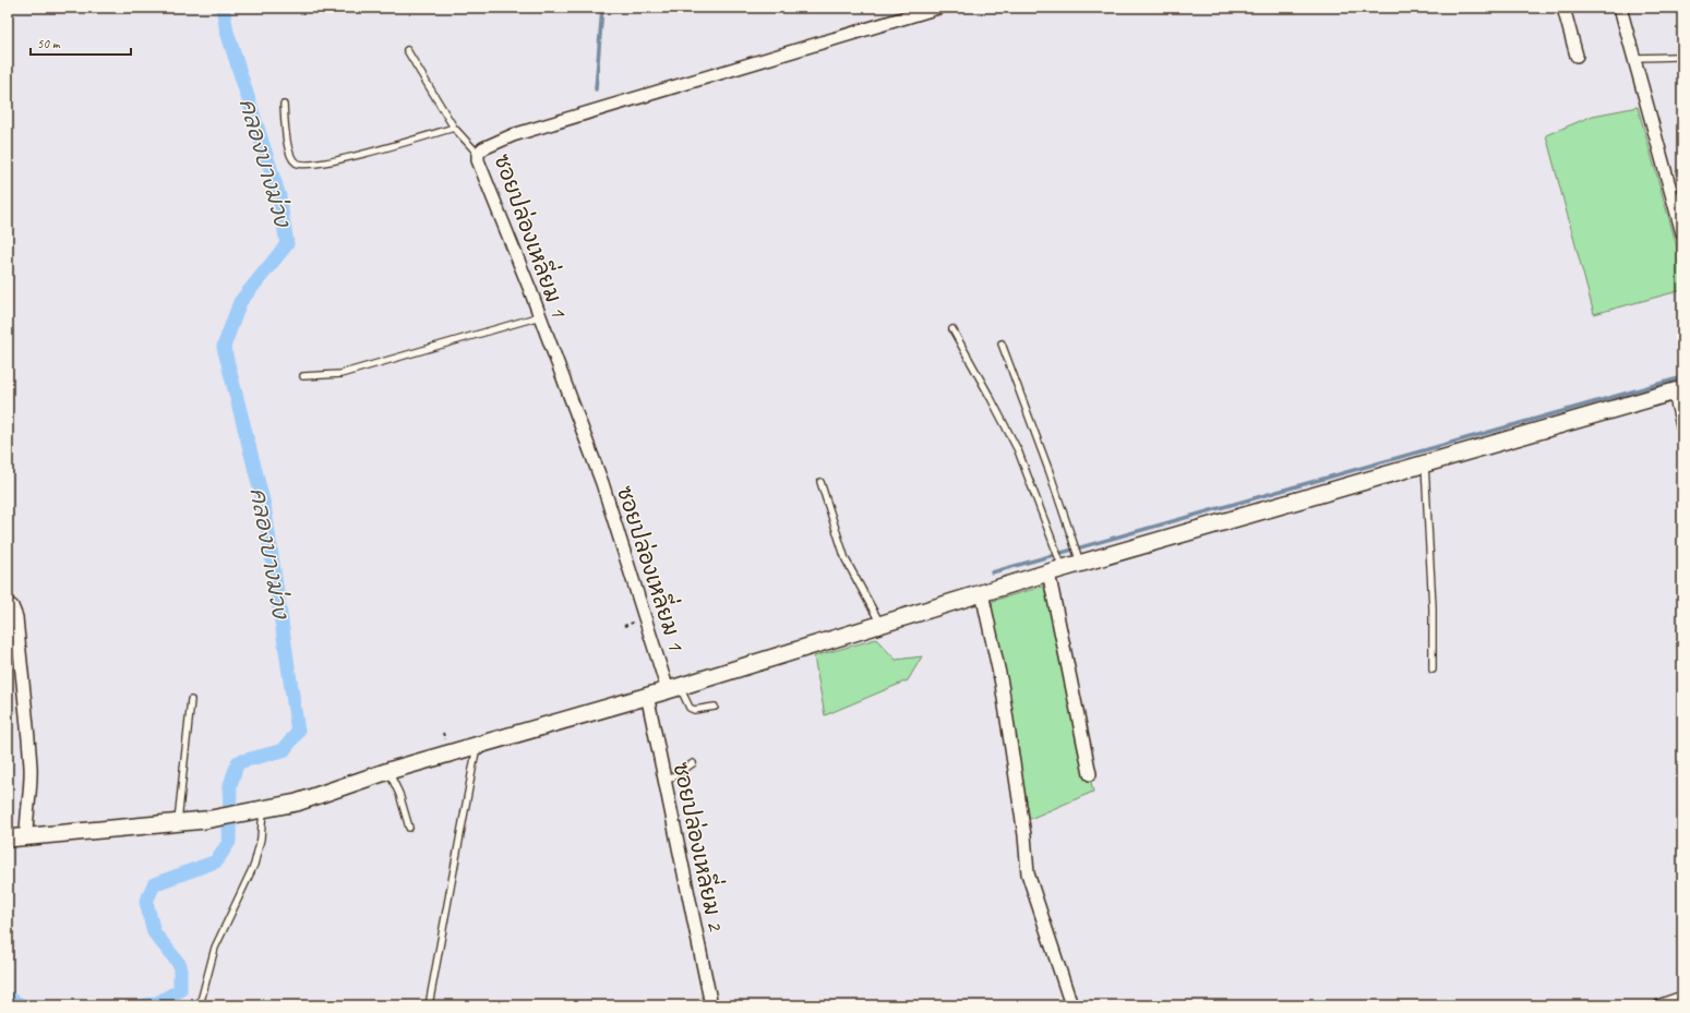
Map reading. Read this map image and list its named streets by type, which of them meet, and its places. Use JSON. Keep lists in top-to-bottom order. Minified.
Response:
{"streets":{"street":["ซอยปล่องเหลี่ยม 1","ซอยปล่องเหลี่ยม 2"]},"water":["คลองบางม่วง"],"scale_bar":"50 m"}
